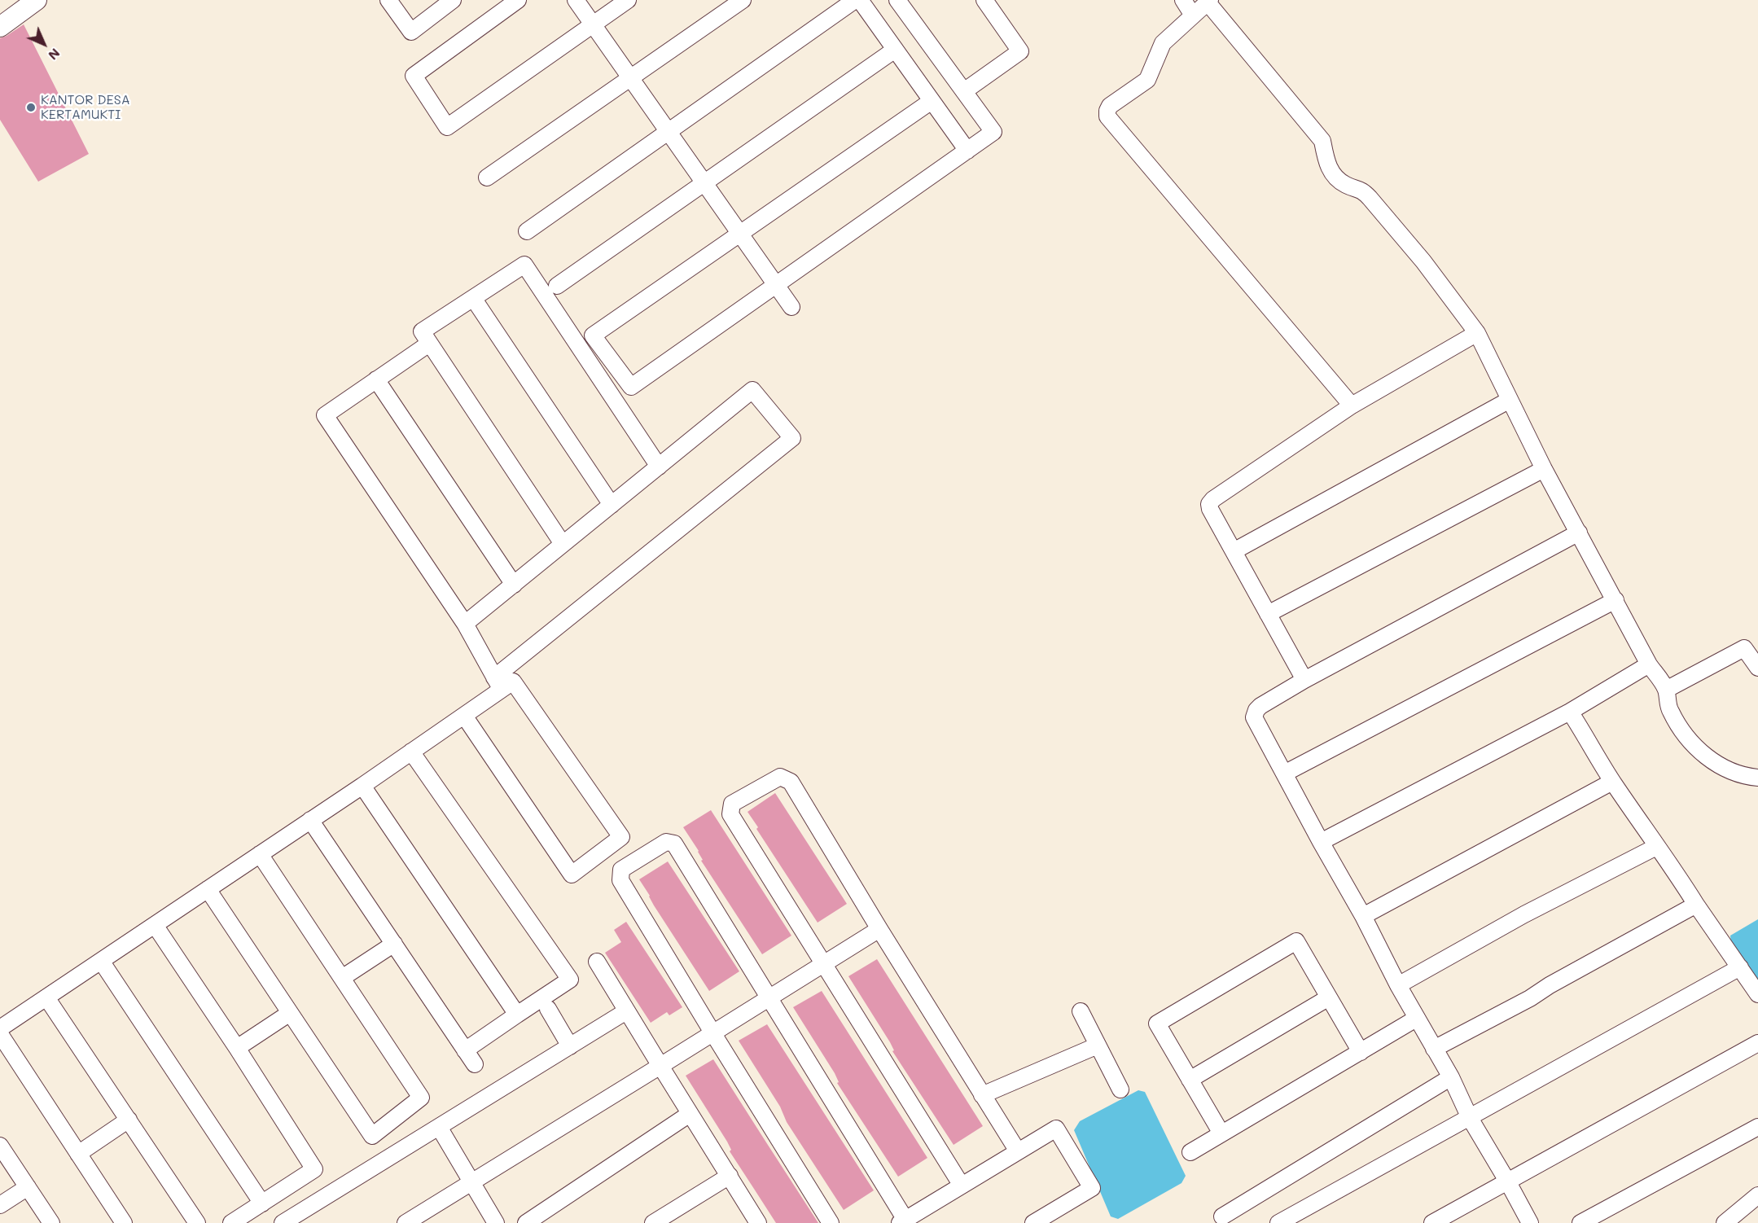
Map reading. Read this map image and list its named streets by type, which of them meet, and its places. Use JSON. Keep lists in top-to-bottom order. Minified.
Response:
{"places":["KANTOR DESA KERTAMUKTI"],"north":"bottom right"}
